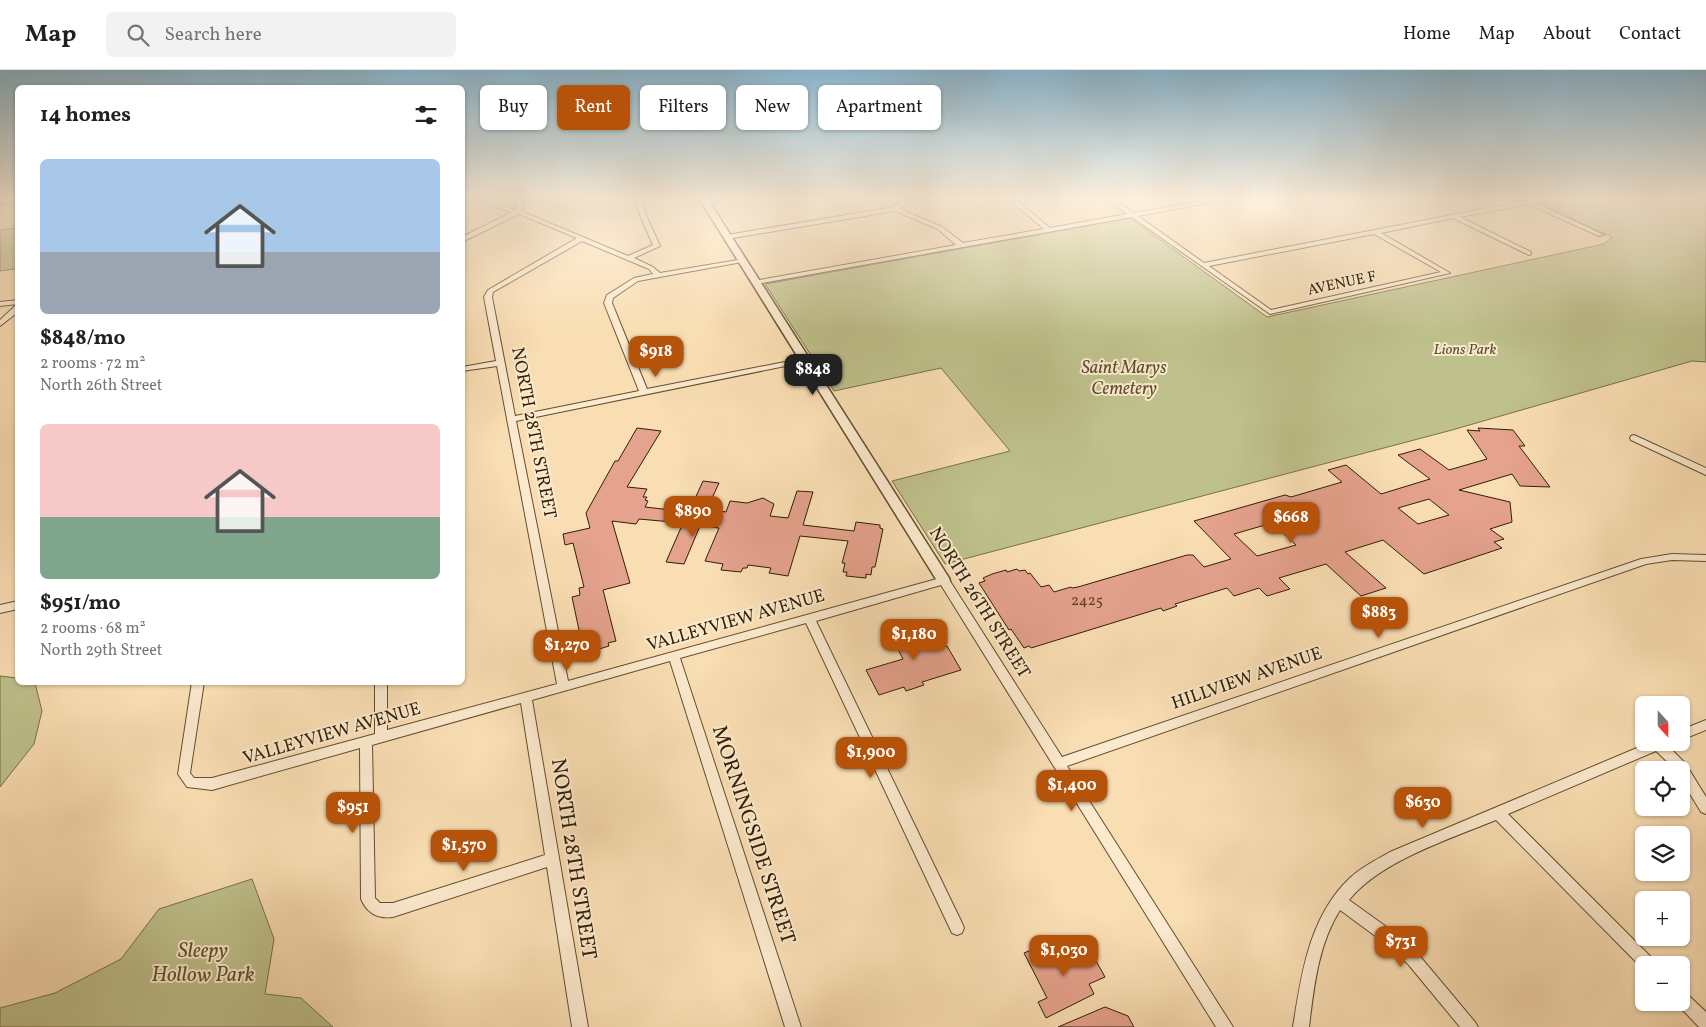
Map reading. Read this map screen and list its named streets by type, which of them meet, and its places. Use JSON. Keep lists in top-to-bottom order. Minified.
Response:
{"streets":{"street":["AVENUE F","NORTH 28TH STREET","NORTH 26TH STREET","VALLEYVIEW AVENUE","HILLVIEW AVENUE","MORNINGSIDE STREET"]},"crossings":[["NORTH 28TH STREET","VALLEYVIEW AVENUE"],["NORTH 26TH STREET","VALLEYVIEW AVENUE"],["NORTH 26TH STREET","HILLVIEW AVENUE"],["VALLEYVIEW AVENUE","MORNINGSIDE STREET"]],"parks":["Lions Park","Saint Marys Cemetery","Sleepy Hollow Park"],"house_numbers":["2425"],"north":"bottom","page":{"header":"Map","search":"Search here","nav":["Home","Map","About","Contact"],"chip":["Buy","Rent","Filters","New","Apartment"],"heading":"14 homes","list":[{"name":"$848/mo","note":"2 rooms · 72 m² · North 26th Street"},{"name":"$951/mo","note":"2 rooms · 68 m² · North 29th Street"}],"price":["$918","$848","$890","$668","$883","$1,180","$1,270","$1,900","$1,400","$630","$951","$1,570","$731","$1,030"],"map_buttons":["+","−"]}}
